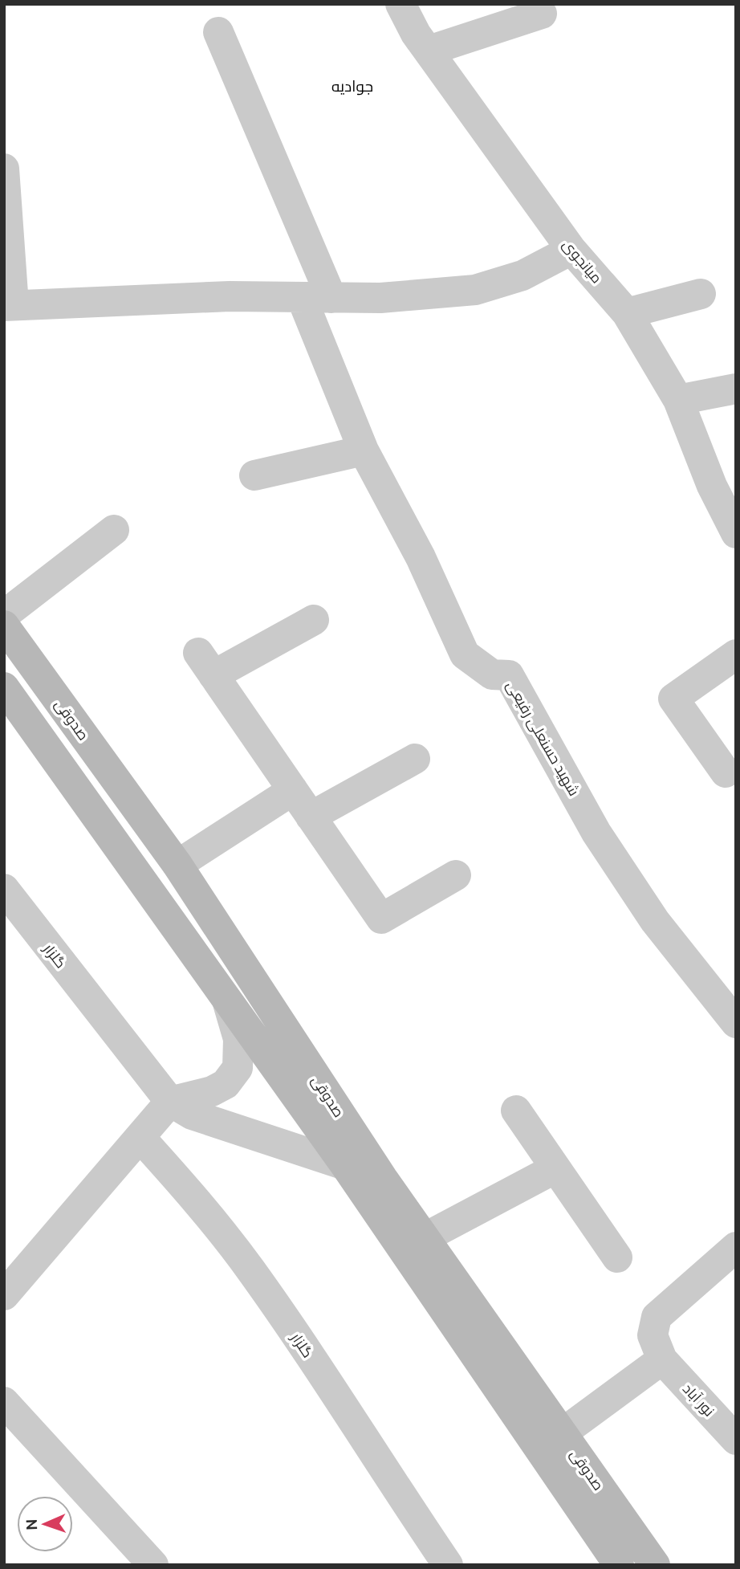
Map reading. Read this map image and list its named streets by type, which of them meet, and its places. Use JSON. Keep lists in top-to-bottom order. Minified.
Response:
{"streets":{"main road":["صدوقی"],"street":["میانجوی","شهید حسنعلی رفیعی","گلزار","نور آباد"]},"districts":["جوادیه"],"north":"left"}
